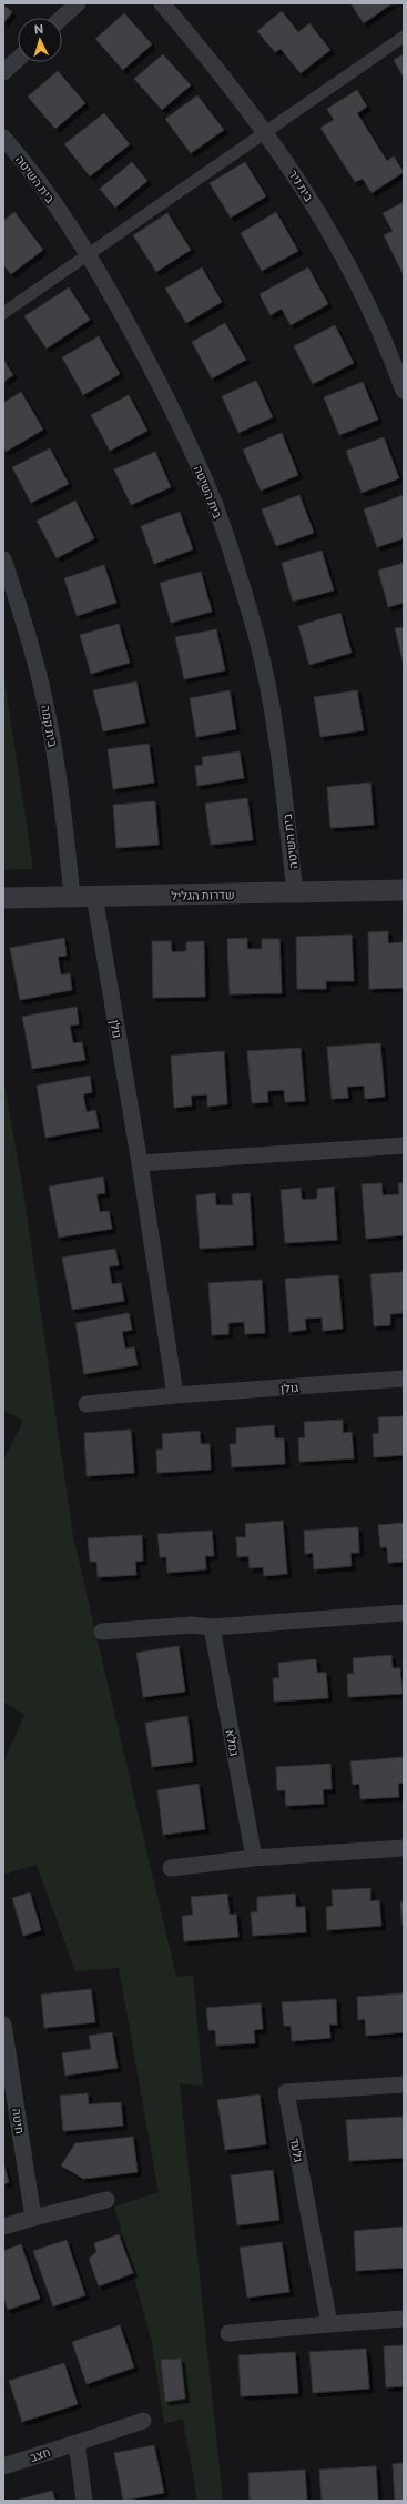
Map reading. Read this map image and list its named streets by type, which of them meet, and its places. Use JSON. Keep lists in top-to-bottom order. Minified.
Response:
{"streets":{"street":["בית השיטה","בית ניר","בית קמה","שדרות הגליל","גולן","גמלא","חיטה","גלעד","חצב"]},"crossings":[["בית השיטה","שדרות הגליל"],["בית קמה","שדרות הגליל"],["שדרות הגליל","גולן"]],"north":"top"}
